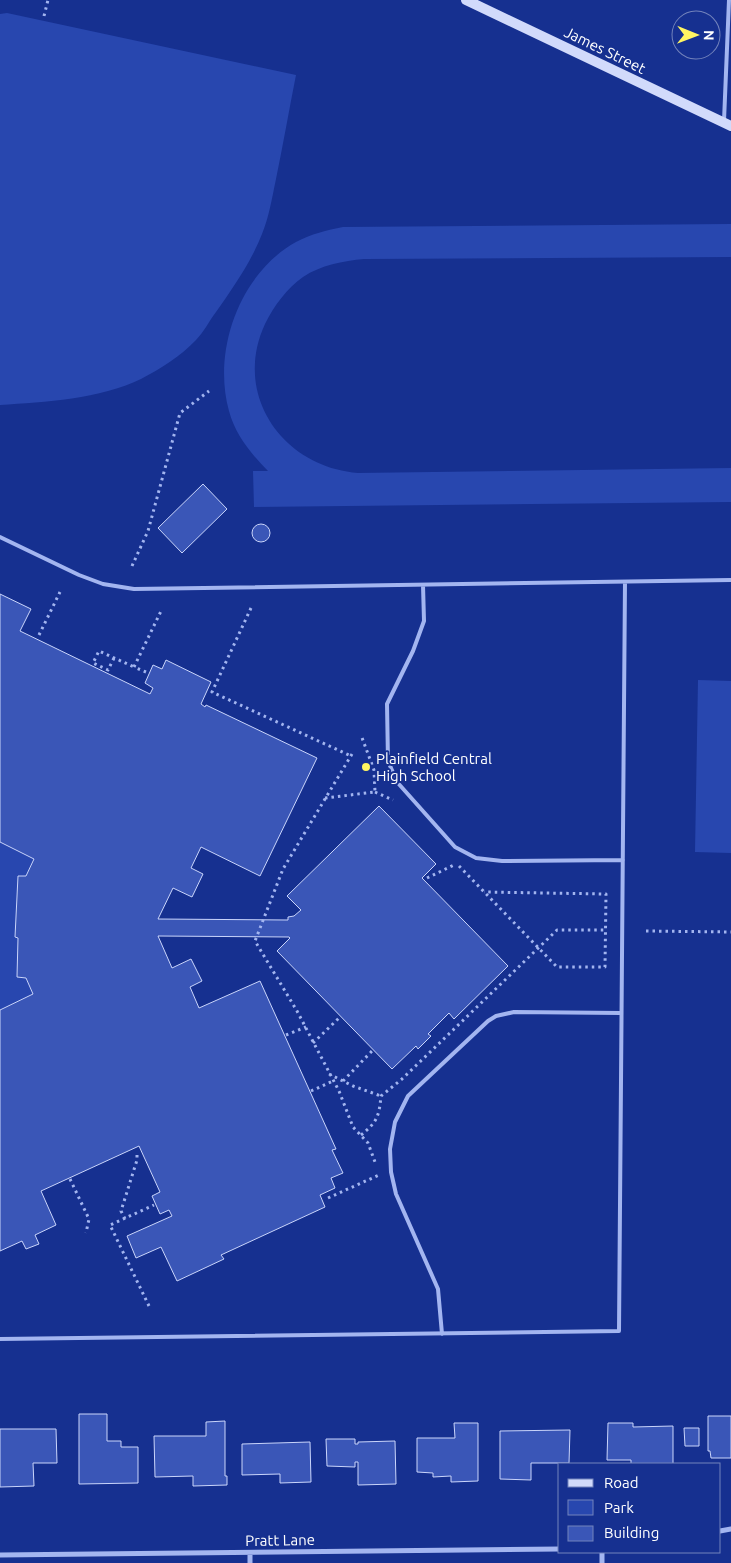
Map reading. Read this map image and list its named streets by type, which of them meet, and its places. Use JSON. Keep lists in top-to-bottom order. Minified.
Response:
{"streets":{"street":["James Street","Pratt Lane"]},"places":["Plainfield Central High School"],"legend":["Road","Park","Building"],"north":"right"}
